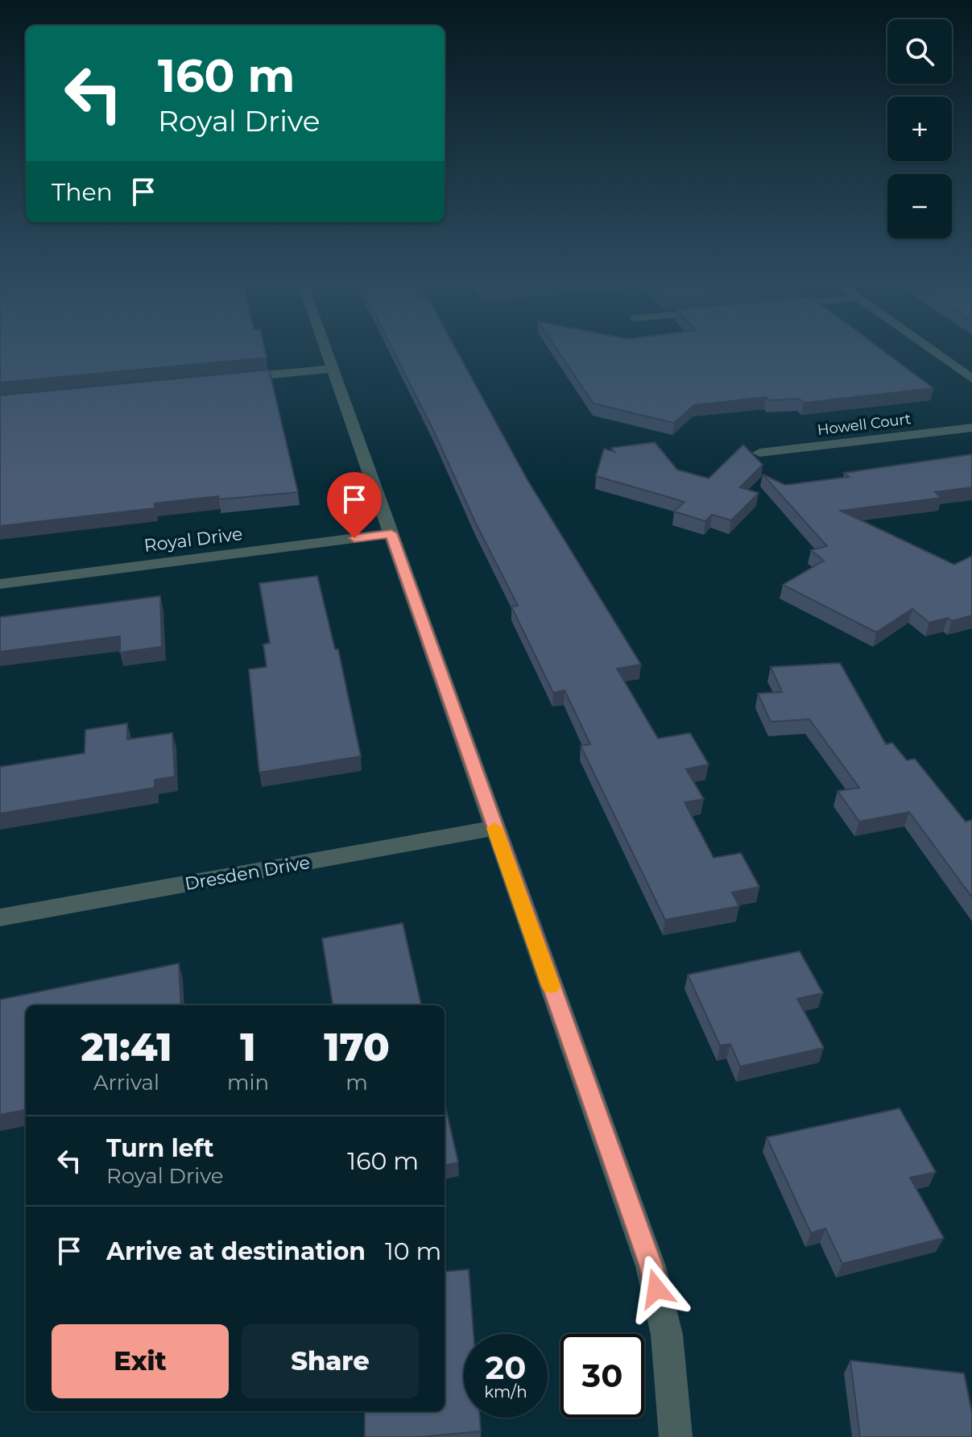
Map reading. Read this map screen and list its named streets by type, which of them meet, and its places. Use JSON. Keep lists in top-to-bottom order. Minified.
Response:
{"streets":{"street":["Howell Court","Royal Drive","Dresden Drive"]},"page":{"map_buttons":["+","−"],"turn":["160 m","Royal Drive"],"then":"Then","eta":["21:41","Arrival","1","min","170","m"],"list":[{"name":"Turn left","note":"Royal Drive","value":"160 m"},{"name":"Arrive at destination","value":"10 m"}],"buttons":["Exit","Share"],"speed":"20 km/h","limit":"30"}}
